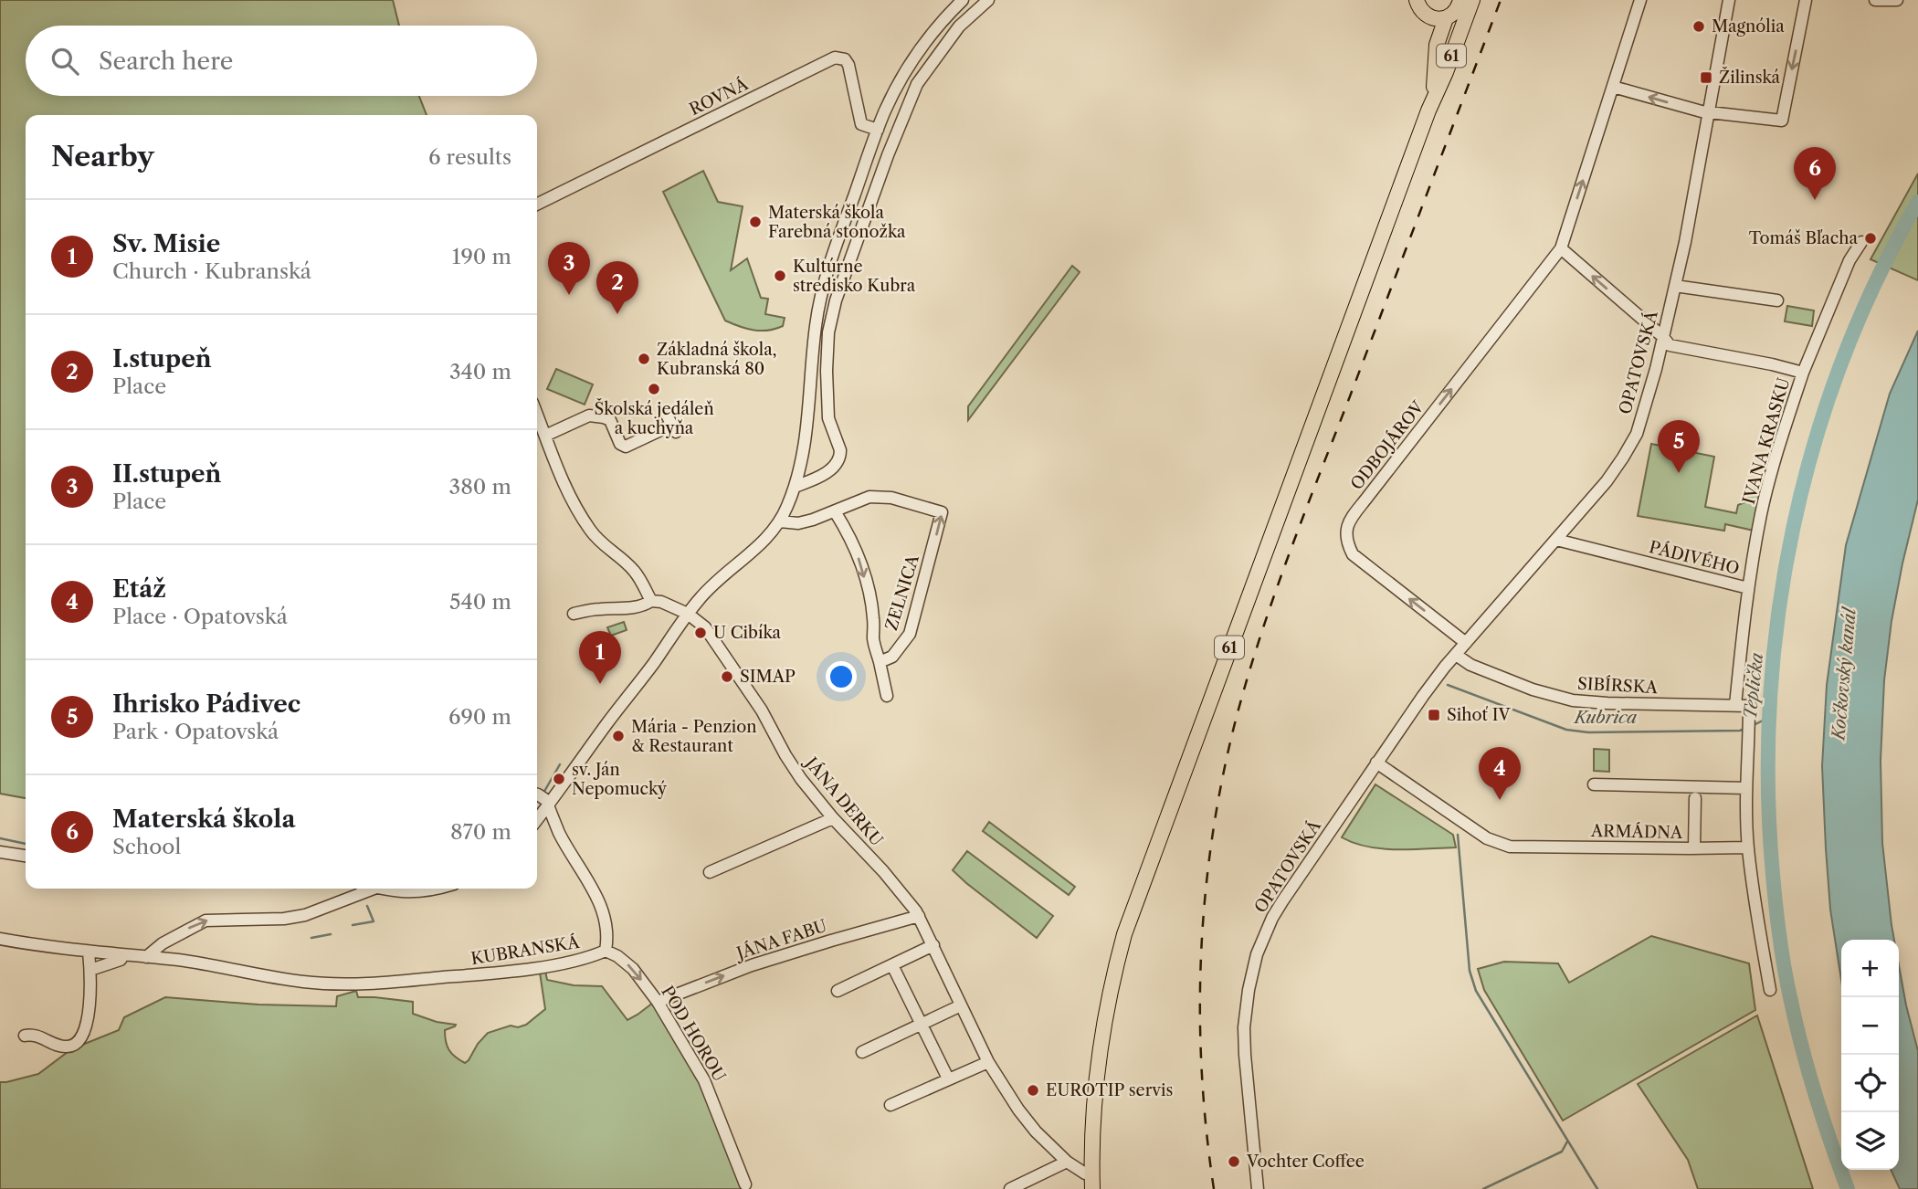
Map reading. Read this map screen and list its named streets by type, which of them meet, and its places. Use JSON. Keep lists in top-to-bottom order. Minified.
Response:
{"streets":{"main road":["61"],"street":["ROVNÁ","OPATOVSKÁ","IVANA KRASKU","ODBOJÁROV","PÁDIVÉHO","ZELNICA","SIBÍRSKA","JÁNA DERKU","ARMÁDNA","JÁNA FABU","KUBRANSKÁ","POD HOROU"]},"crossings":[["61","JÁNA DERKU"],["OPATOVSKÁ","IVANA KRASKU"],["OPATOVSKÁ","ODBOJÁROV"],["OPATOVSKÁ","PÁDIVÉHO"],["OPATOVSKÁ","SIBÍRSKA"],["OPATOVSKÁ","ARMÁDNA"],["IVANA KRASKU","ODBOJÁROV"],["IVANA KRASKU","PÁDIVÉHO"],["PÁDIVÉHO","SIBÍRSKA"],["JÁNA DERKU","JÁNA FABU"],["JÁNA FABU","POD HOROU"],["KUBRANSKÁ","POD HOROU"]],"water":["Kočkovský kanál","Teplička","Kubrica"],"places":{"other":["Magnólia","Materská škola Farebná stonožka","Tomáš Bľacha","Kultúrne stredisko Kubra","Základná škola, Kubranská 80","Školská jedáleň a kuchyňa","U Cibíka","SIMAP","Mária - Penzion & Restaurant","sv. Ján Nepomucký","EUROTIP servis","Vochter Coffee"],"transit":["Žilinská","Sihoť IV"]},"page":{"search":"Search here","heading":["Nearby","6 results"],"pins":["6","3","2","5","1","4"],"list":[{"mark":"1","name":"Sv. Misie","note":"Church · Kubranská","value":"190 m"},{"mark":"2","name":"I.stupeň","note":"Place","value":"340 m"},{"mark":"3","name":"II.stupeň","note":"Place","value":"380 m"},{"mark":"4","name":"Etáž","note":"Place · Opatovská","value":"540 m"},{"mark":"5","name":"Ihrisko Pádivec","note":"Park · Opatovská","value":"690 m"},{"mark":"6","name":"Materská škola","note":"School","value":"870 m"}],"map_buttons":["+","−"]}}
